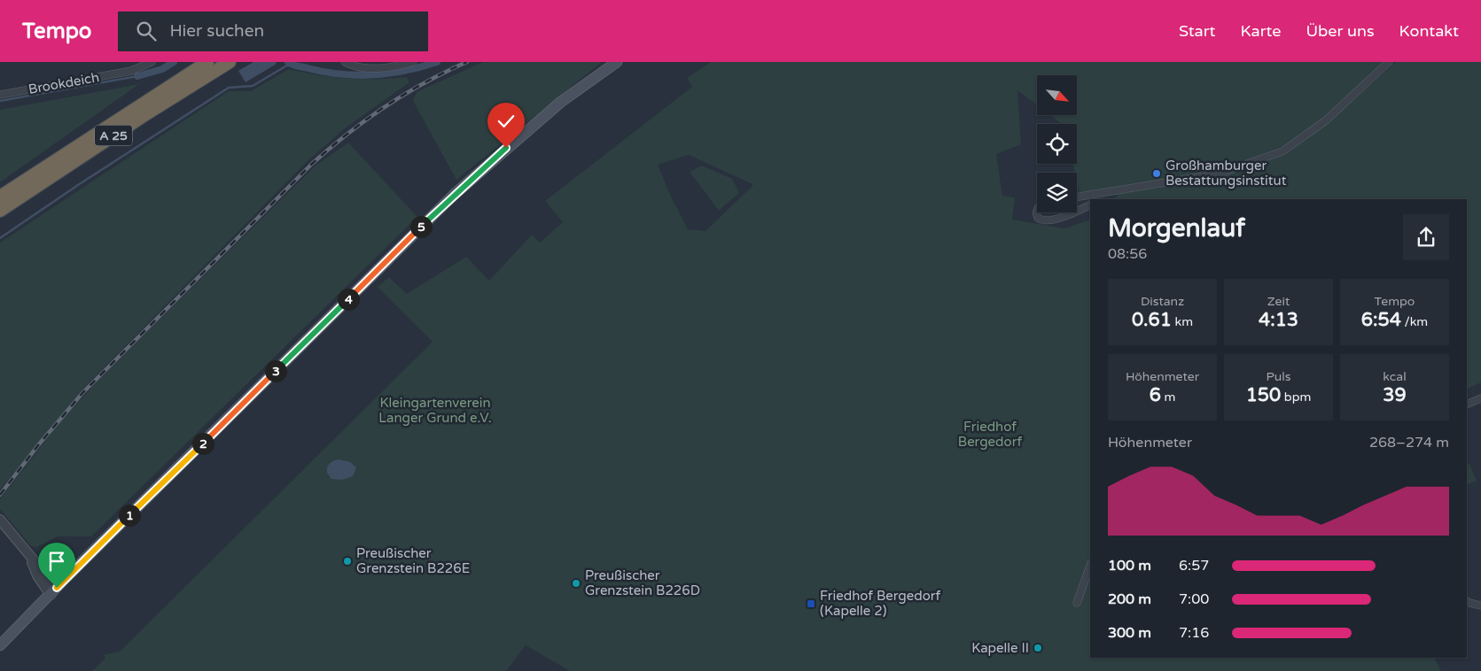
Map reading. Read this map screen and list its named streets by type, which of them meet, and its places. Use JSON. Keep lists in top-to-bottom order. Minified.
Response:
{"streets":{"highway":["A 25"],"street":["Brookdeich"]},"parks":["Kleingartenverein Langer Grund e.V.","Friedhof Bergedorf"],"places":{"other":["Großhamburger Bestattungsinstitut","Preußischer Grenzstein B226E","Preußischer Grenzstein B226D","Kapelle II"],"transit":["Friedhof Bergedorf (Kapelle 2)"]},"north":"bottom right","page":{"header":"Tempo","search":"Hier suchen","nav":["Start","Karte","Über uns","Kontakt"],"heading":["Morgenlauf","08:56"],"pins":["5","4","3","2","1"],"stats":[["Distanz","0.61 km"],["Zeit","4:13"],["Tempo","6:54 /km"],["Höhenmeter","6 m"],["Puls","150 bpm"],["kcal","39"]],"chart":["Höhenmeter","268–274 m"],"list":[{"name":"100 m","note":"6:57"},{"name":"200 m","note":"7:00"},{"name":"300 m","note":"7:16"}]}}
